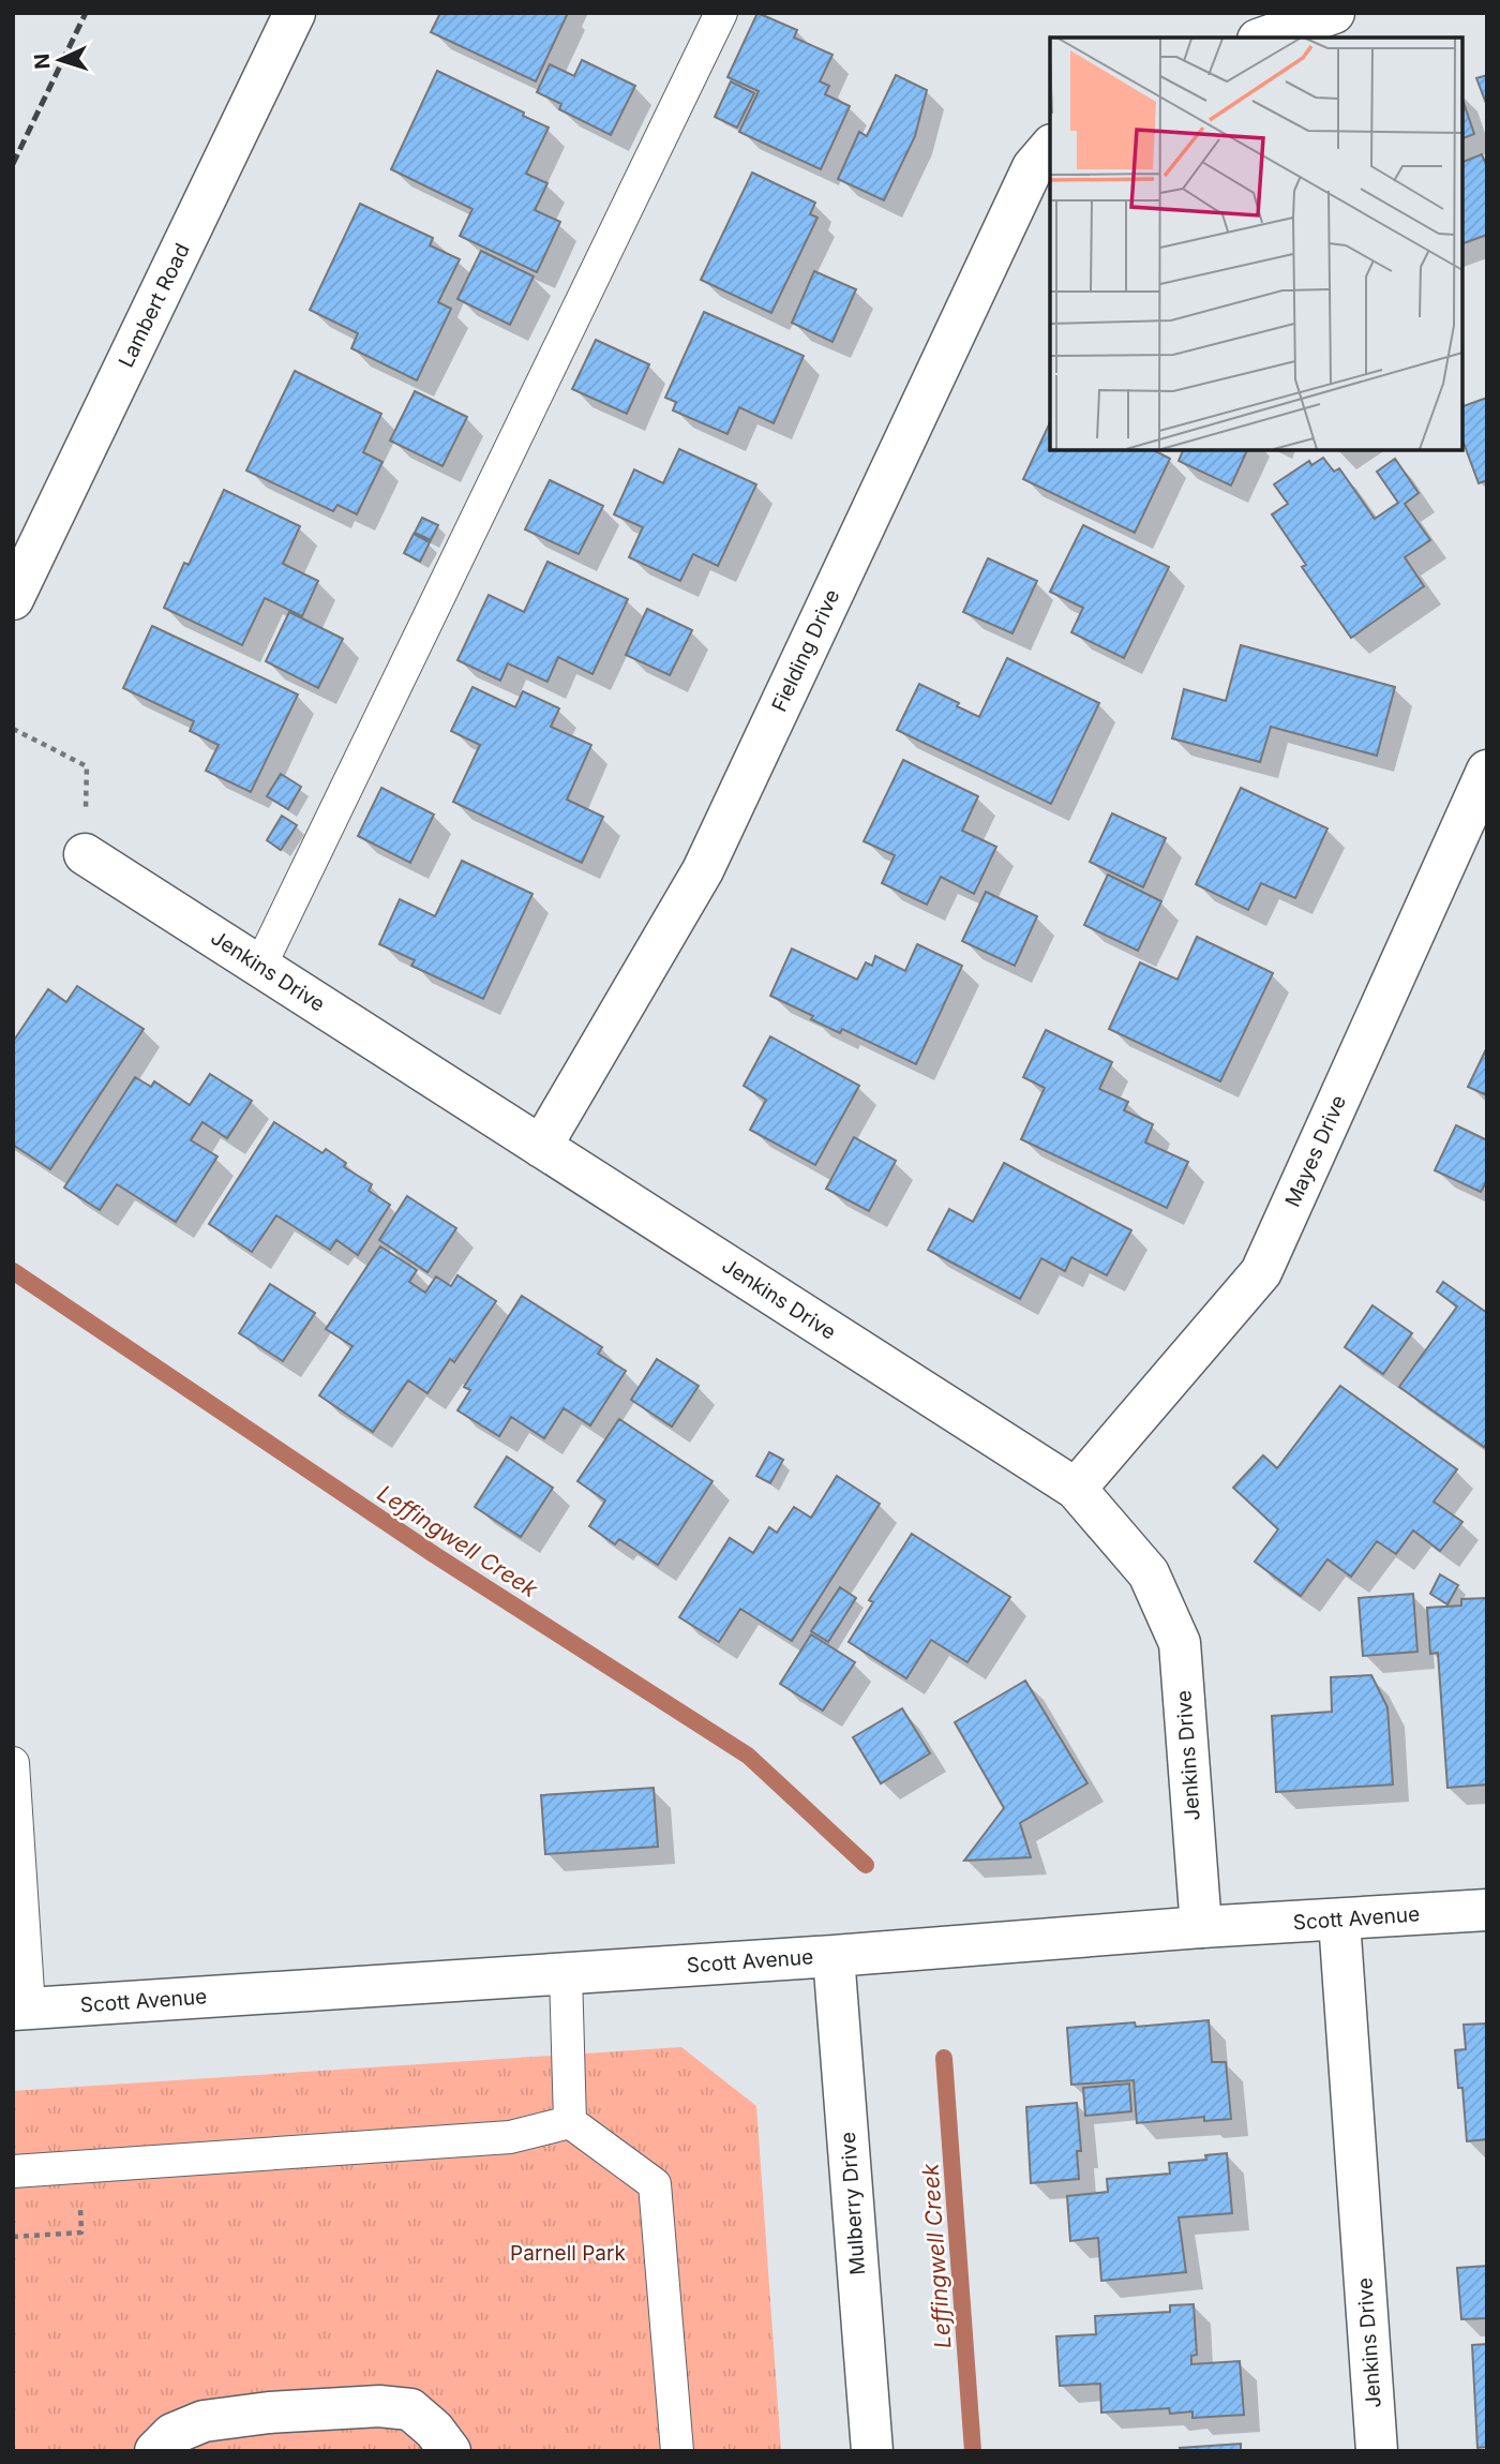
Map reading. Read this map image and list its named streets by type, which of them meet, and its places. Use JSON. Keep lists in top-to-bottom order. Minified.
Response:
{"streets":{"street":["Lambert Road","Fielding Drive","Jenkins Drive","Mayes Drive","Scott Avenue","Mulberry Drive"]},"crossings":[["Fielding Drive","Jenkins Drive"],["Jenkins Drive","Mayes Drive"],["Jenkins Drive","Scott Avenue"],["Scott Avenue","Mulberry Drive"]],"water":["Leffingwell Creek"],"parks":["Parnell Park"],"north":"left"}
